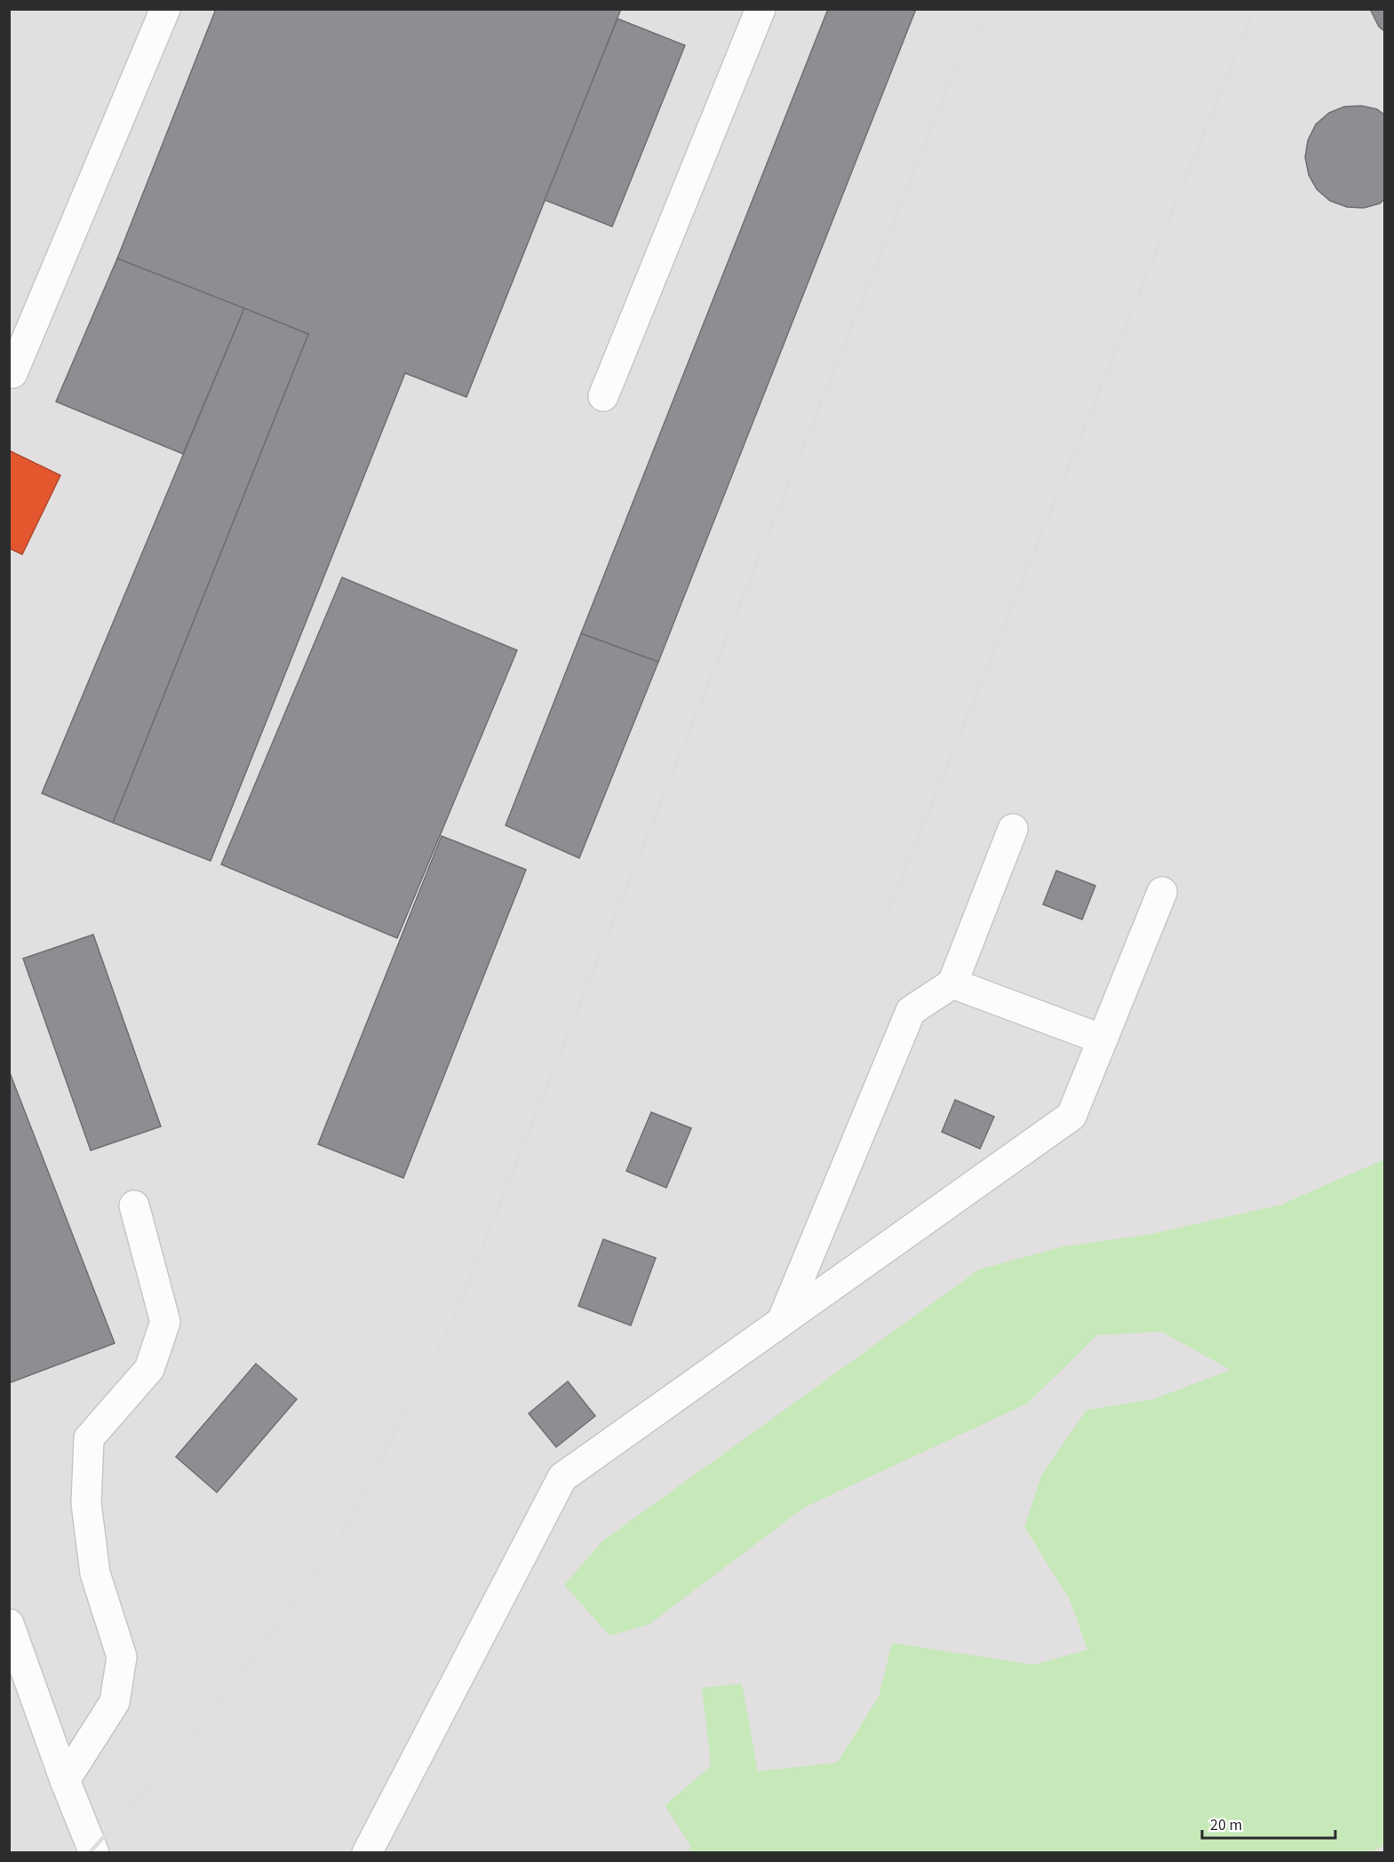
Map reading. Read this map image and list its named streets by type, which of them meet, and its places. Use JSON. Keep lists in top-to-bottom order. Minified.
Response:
{"scale_bar":"20 m"}
